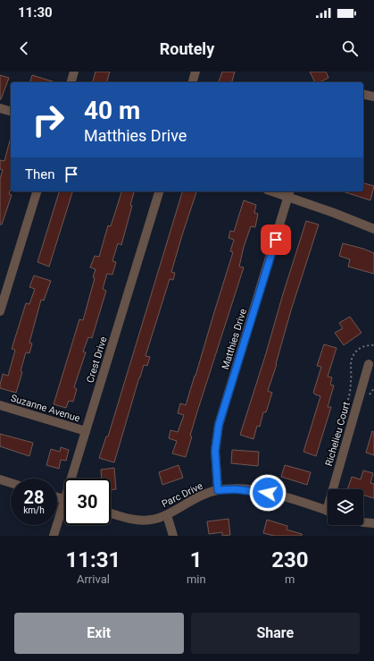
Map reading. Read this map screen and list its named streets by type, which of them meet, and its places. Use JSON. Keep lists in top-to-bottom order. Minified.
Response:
{"streets":{"street":["Matthies Drive","Crest Drive","Suzanne Avenue","Richelieu Court","Parc Drive"]},"crossings":[["Matthies Drive","Parc Drive"],["Crest Drive","Suzanne Avenue"]],"page":{"status":"11:30","header":"Routely","turn":["40 m","Matthies Drive"],"then":"Then","speed":"28 km/h","limit":"30","eta":["11:31","Arrival","1","min","230","m"],"buttons":["Exit","Share"]}}
